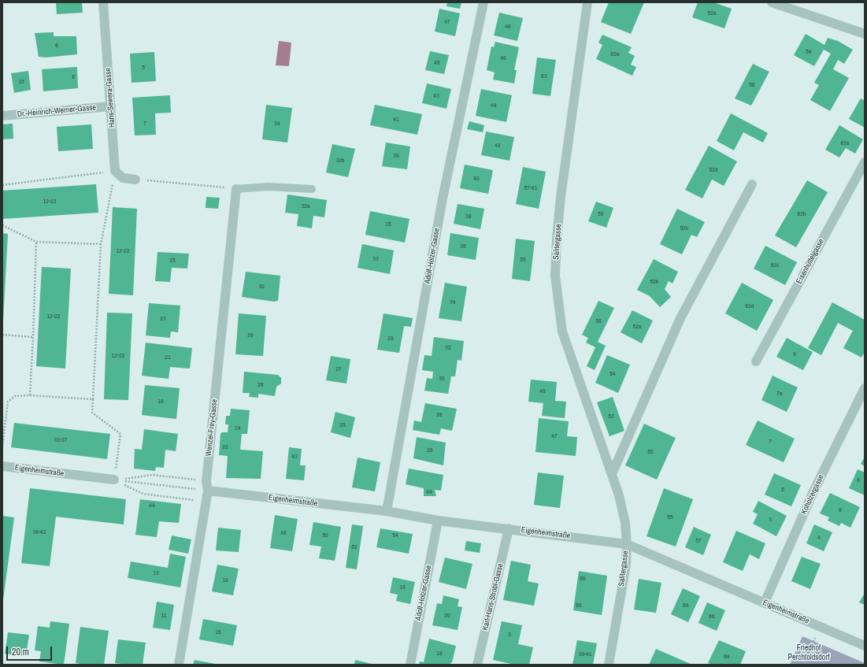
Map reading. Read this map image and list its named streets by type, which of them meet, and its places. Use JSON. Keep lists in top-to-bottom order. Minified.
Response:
{"streets":{"street":["Hans-Sewera-Gasse","Dr.-Heinrich-Werner-Gasse","Salitergasse","Adolf-Holzer-Gasse","Eisenhüttelgasse","Wenzel-Frey-Gasse","Eigenheimstraße","Koholzergasse","Karl-Hans-Strobl-Gasse"]},"crossings":[["Hans-Sewera-Gasse","Dr.-Heinrich-Werner-Gasse"],["Salitergasse","Eigenheimstraße"],["Adolf-Holzer-Gasse","Eigenheimstraße"],["Wenzel-Frey-Gasse","Eigenheimstraße"],["Eigenheimstraße","Koholzergasse"],["Eigenheimstraße","Karl-Hans-Strobl-Gasse"]],"parks":["Friedhof Perchtoldsdorf"],"house_numbers":["52a","47","48","6","58","62a","46","45","5","63","8","15","56","43","44","41","7","34","62a","42","39","32b","52d","40","57-61","12-22","32a","58","62b","38","35","52c","36","12-22","33","55","25","62c","52b","30","34","62d","12-22","23","56","52a","28","29","32","9","12-22","21","27","54","30","26","49","7a","19","28","52","25","24","47","33-37","7","22","26","50","43","8","5","49","44","6","55","3","38-42","48","50","54","4","57","52","13","60","18","19","60","64","11","20","66","16","3","18","39-41","68"],"scale_bar":"20 m"}
